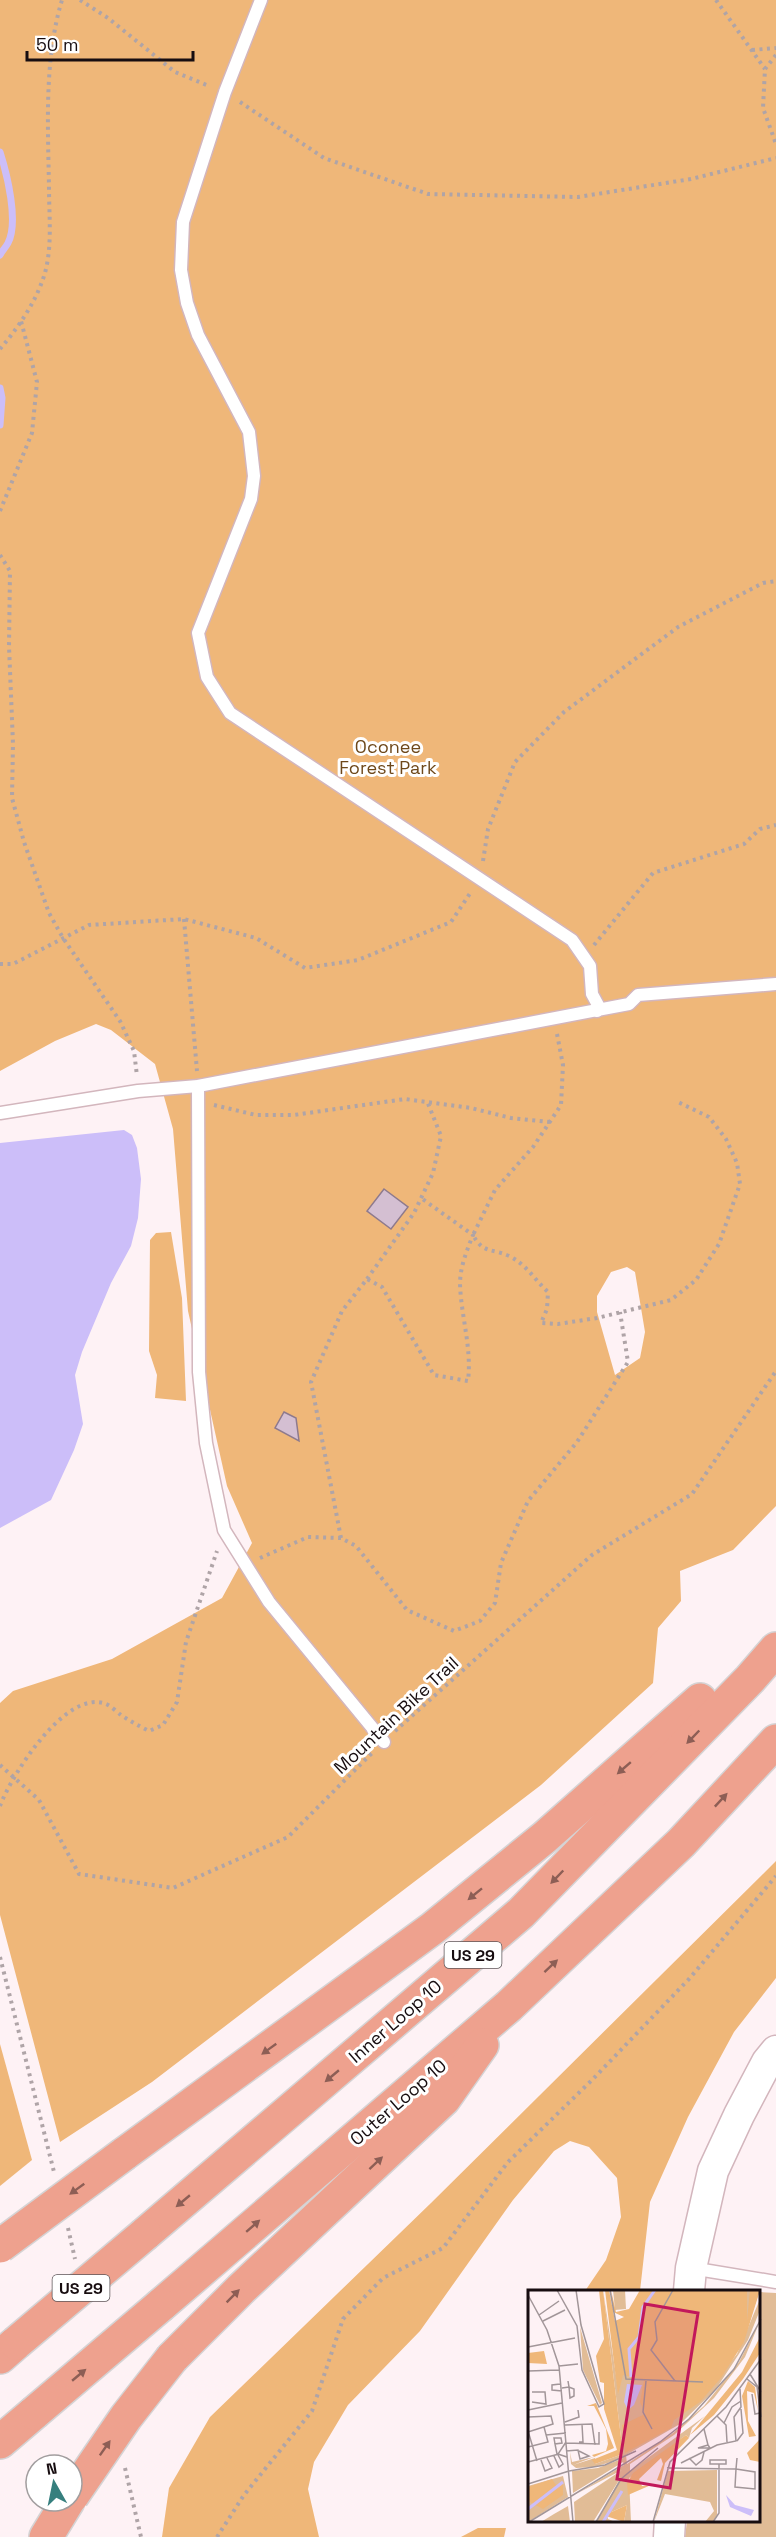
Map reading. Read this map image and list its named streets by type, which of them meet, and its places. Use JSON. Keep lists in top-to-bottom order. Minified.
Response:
{"streets":{"highway":["US 29","Inner Loop 10","Outer Loop 10"],"path":["Mountain Bike Trail"]},"parks":["Oconee Forest Park"],"scale_bar":"50 m","north":"top"}
